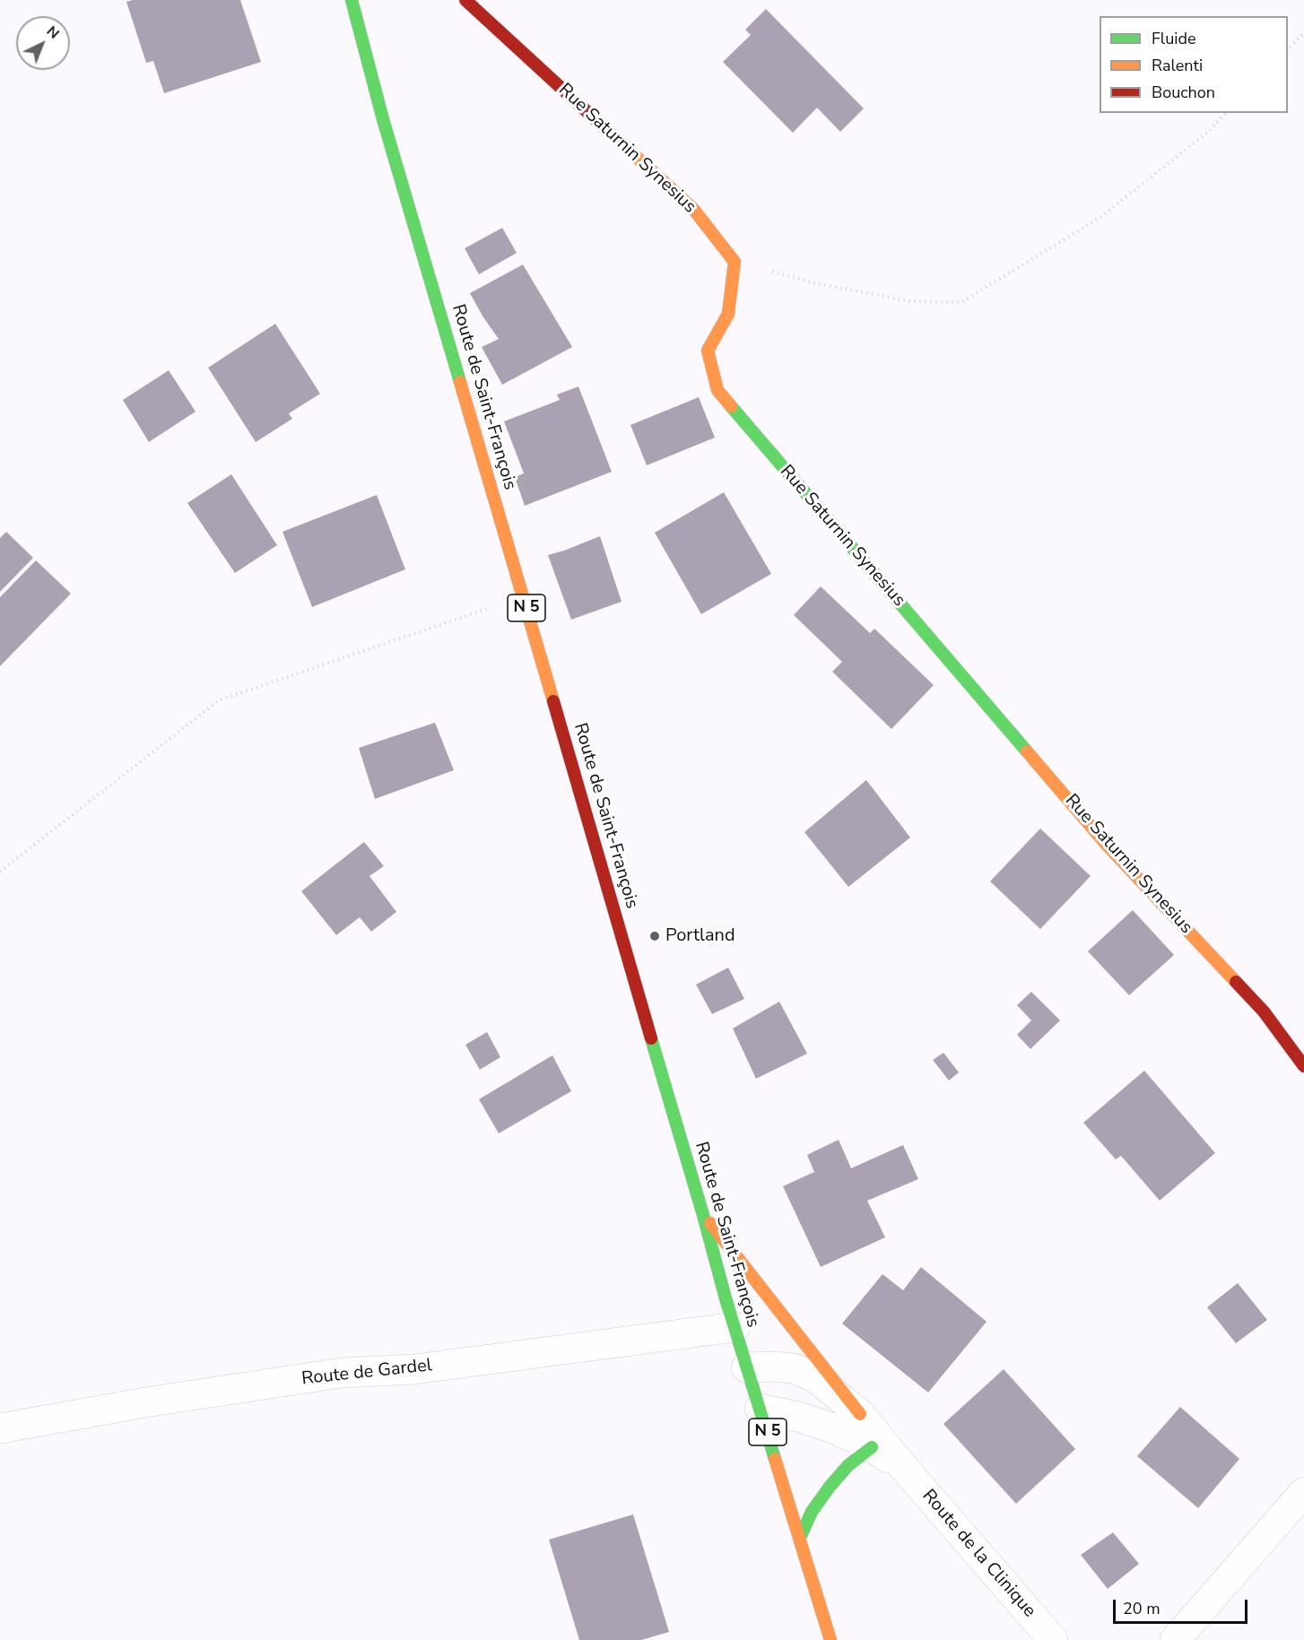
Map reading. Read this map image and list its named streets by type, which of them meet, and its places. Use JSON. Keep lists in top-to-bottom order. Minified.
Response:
{"streets":{"main road":["Rue Saturnin Synesius","Route de Saint-François","N 5"],"street":["Route de Gardel","Route de la Clinique"]},"crossings":[["Route de Saint-François","Route de Gardel"],["Route de Saint-François","Route de la Clinique"]],"places":["Portland"],"legend":["Fluide","Ralenti","Bouchon"],"scale_bar":"20 m","north":"top right"}
